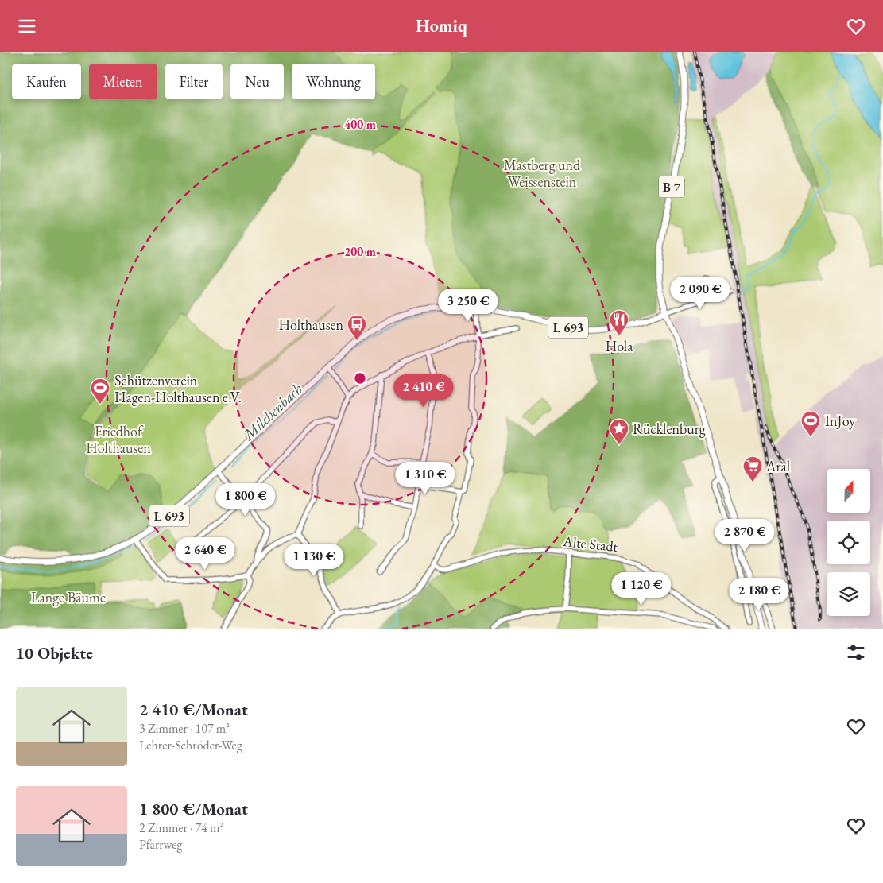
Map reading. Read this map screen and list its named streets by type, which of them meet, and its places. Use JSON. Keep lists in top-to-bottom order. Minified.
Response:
{"streets":{"main road":["B 7","L 693"],"street":["Alte Stadt"]},"crossings":[["B 7","L 693"]],"water":["Milchenbach"],"parks":["Mastberg und Weissenstein","Friedhof Holthausen","Lange Bäume"],"places":{"restaurant":["Hola"],"bus stop":["Holthausen"],"sports":["Schützenverein Hagen-Holthausen e.V.","InJoy"],"place":["Rücklenburg"],"supermarket":["Aral"]},"north":"top","page":{"header":"Homiq","chip":["Kaufen","Mieten","Filter","Neu","Wohnung"],"price":["2 090 €","3 250 €","2 410 €","1 310 €","1 800 €","2 870 €","2 640 €","1 130 €","1 120 €","2 180 €"],"heading":"10 Objekte","list":[{"name":"2 410 €/Monat","note":"3 Zimmer · 107 m² · Lehrer-Schröder-Weg"},{"name":"1 800 €/Monat","note":"2 Zimmer · 74 m² · Pfarrweg"}]},"rings":["400 m","200 m"]}
